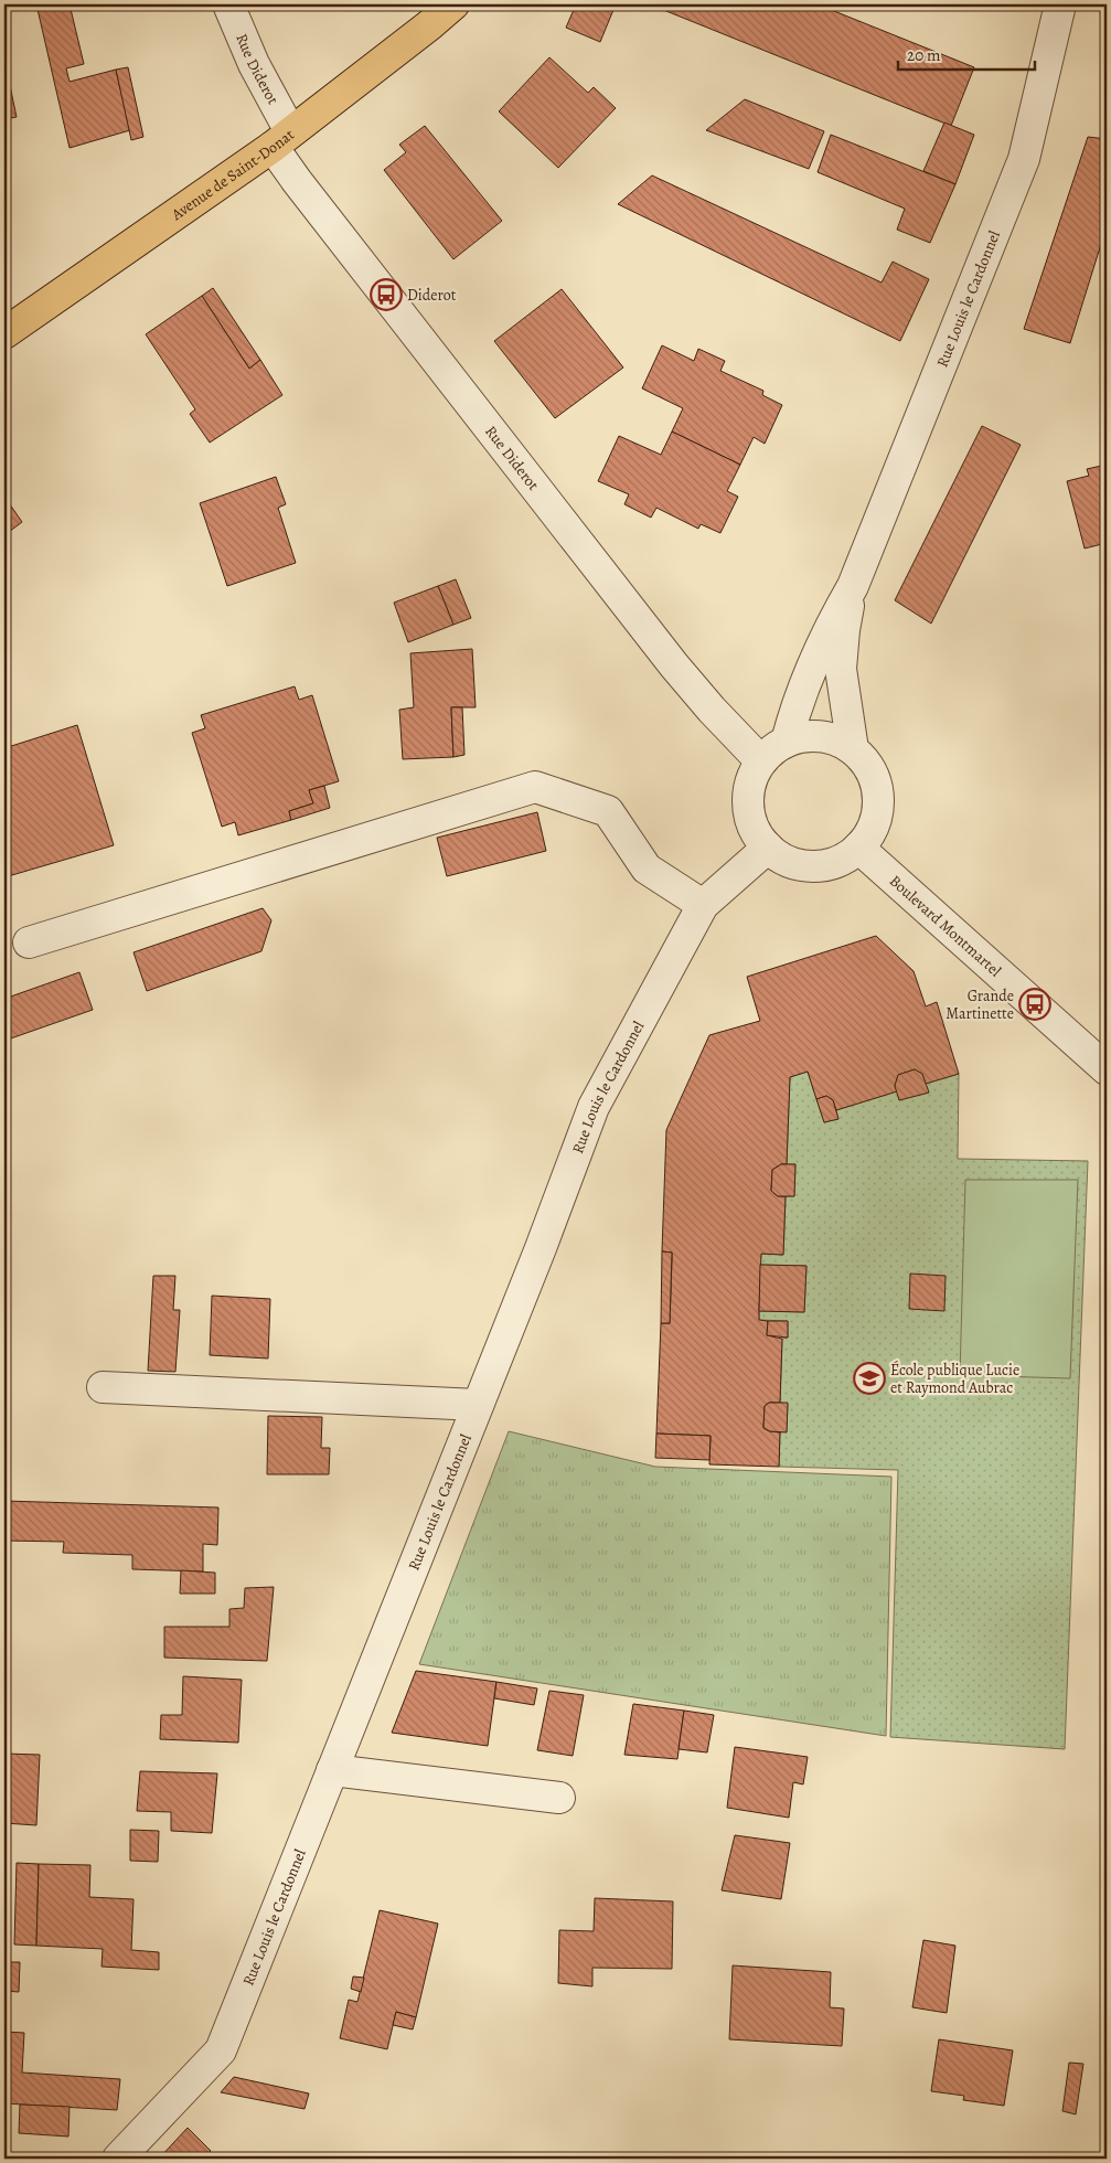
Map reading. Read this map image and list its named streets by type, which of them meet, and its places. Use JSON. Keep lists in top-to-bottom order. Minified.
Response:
{"streets":{"main road":["Avenue de Saint-Donat"],"street":["Rue Diderot","Rue Louis le Cardonnel","Boulevard Montmartel"]},"crossings":[["Rue Diderot","Avenue de Saint-Donat"],["Rue Diderot","Rue Louis le Cardonnel"],["Rue Diderot","Boulevard Montmartel"],["Rue Louis le Cardonnel","Boulevard Montmartel"]],"places":{"bus stop":["Diderot","Grande Martinette"],"school or university":["École publique Lucie et Raymond Aubrac"]},"scale_bar":"20 m"}
